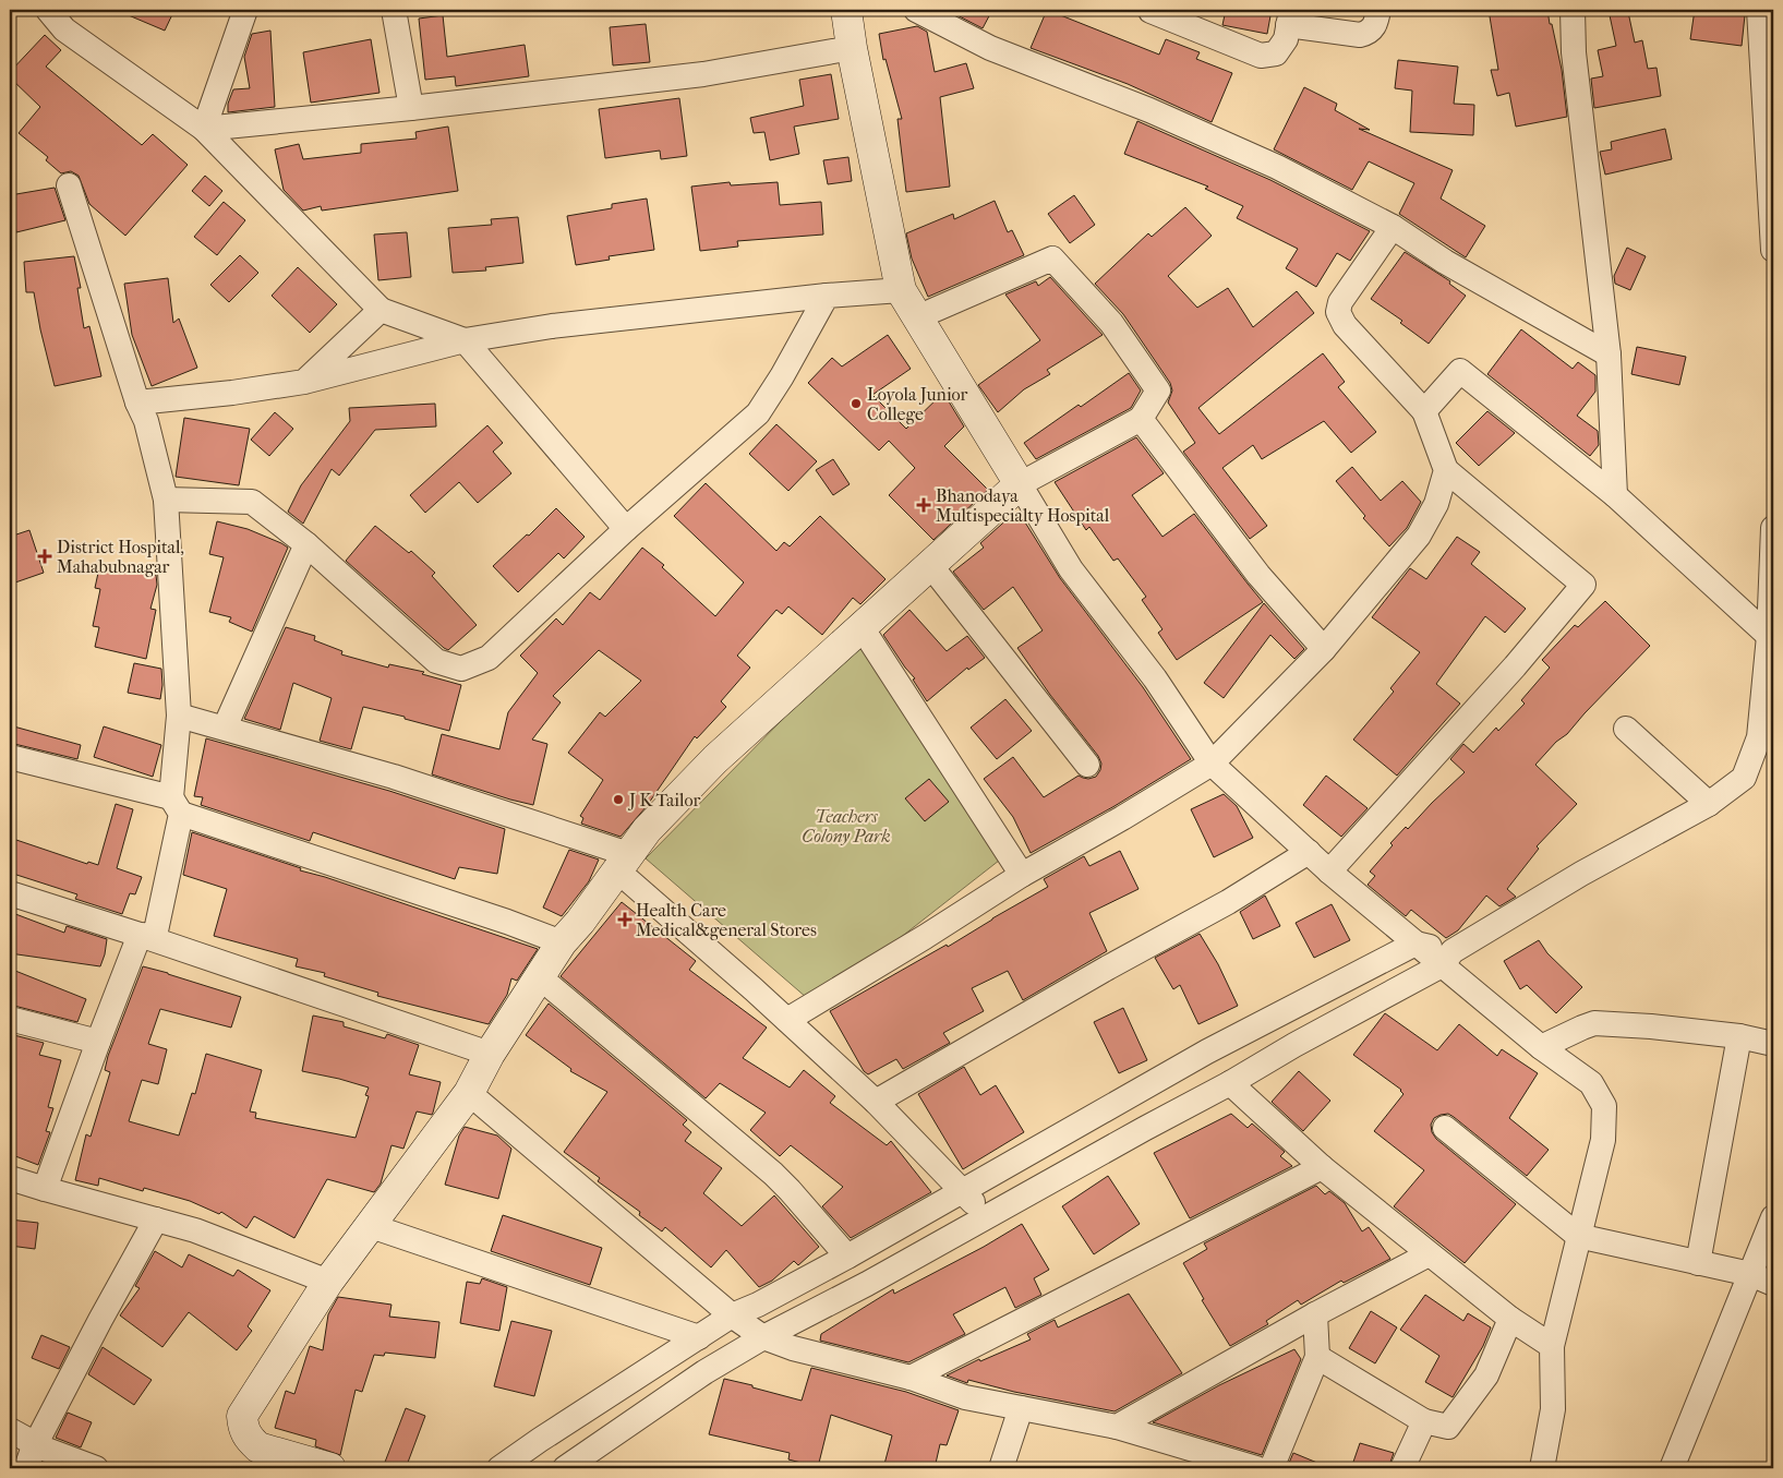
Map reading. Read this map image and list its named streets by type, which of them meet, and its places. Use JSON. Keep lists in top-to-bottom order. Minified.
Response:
{"parks":["Teachers Colony Park"],"places":{"other":["Loyola Junior College","J K Tailor"],"health":["Bhanodaya Multispecialty Hospital","District Hospital, Mahabubnagar","Health Care Medical&general Stores"]}}
